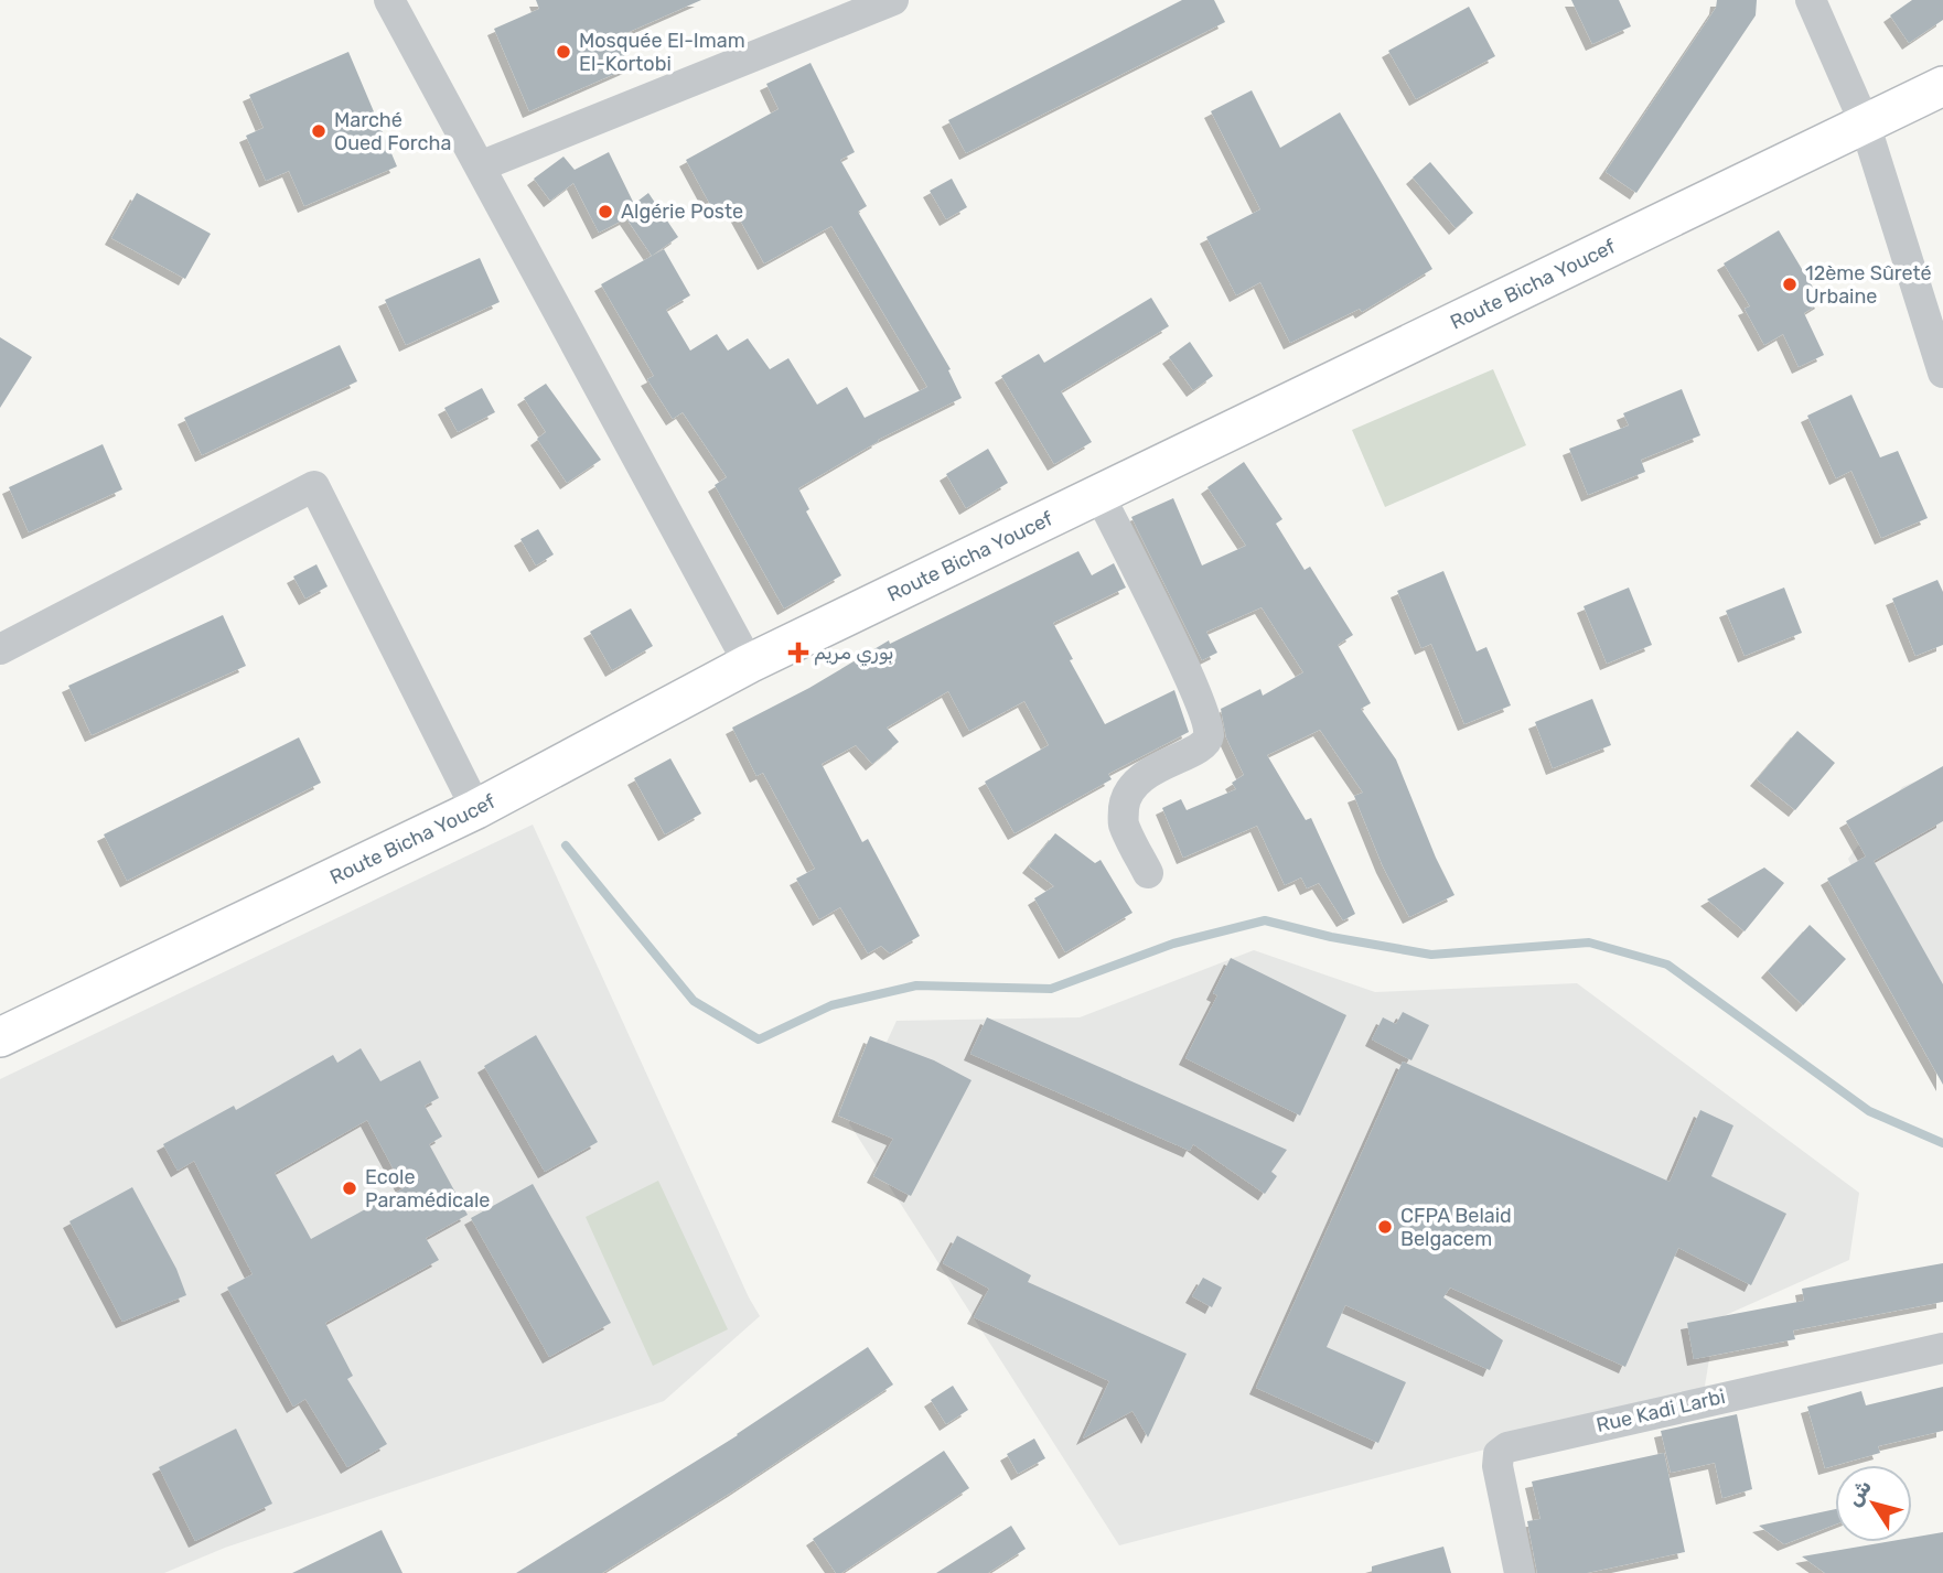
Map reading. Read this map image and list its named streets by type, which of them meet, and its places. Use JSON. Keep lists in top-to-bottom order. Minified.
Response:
{"streets":{"main road":["Route Bicha Youcef"],"street":["Rue Kadi Larbi"]},"places":{"other":["Mosquée El-Imam El-Kortobi","Marché Oued Forcha","Algérie Poste","12ème Sûreté Urbaine","Ecole Paramédicale","CFPA Belaid Belgacem"],"health":["بوري مريم"]},"north":"top left"}
